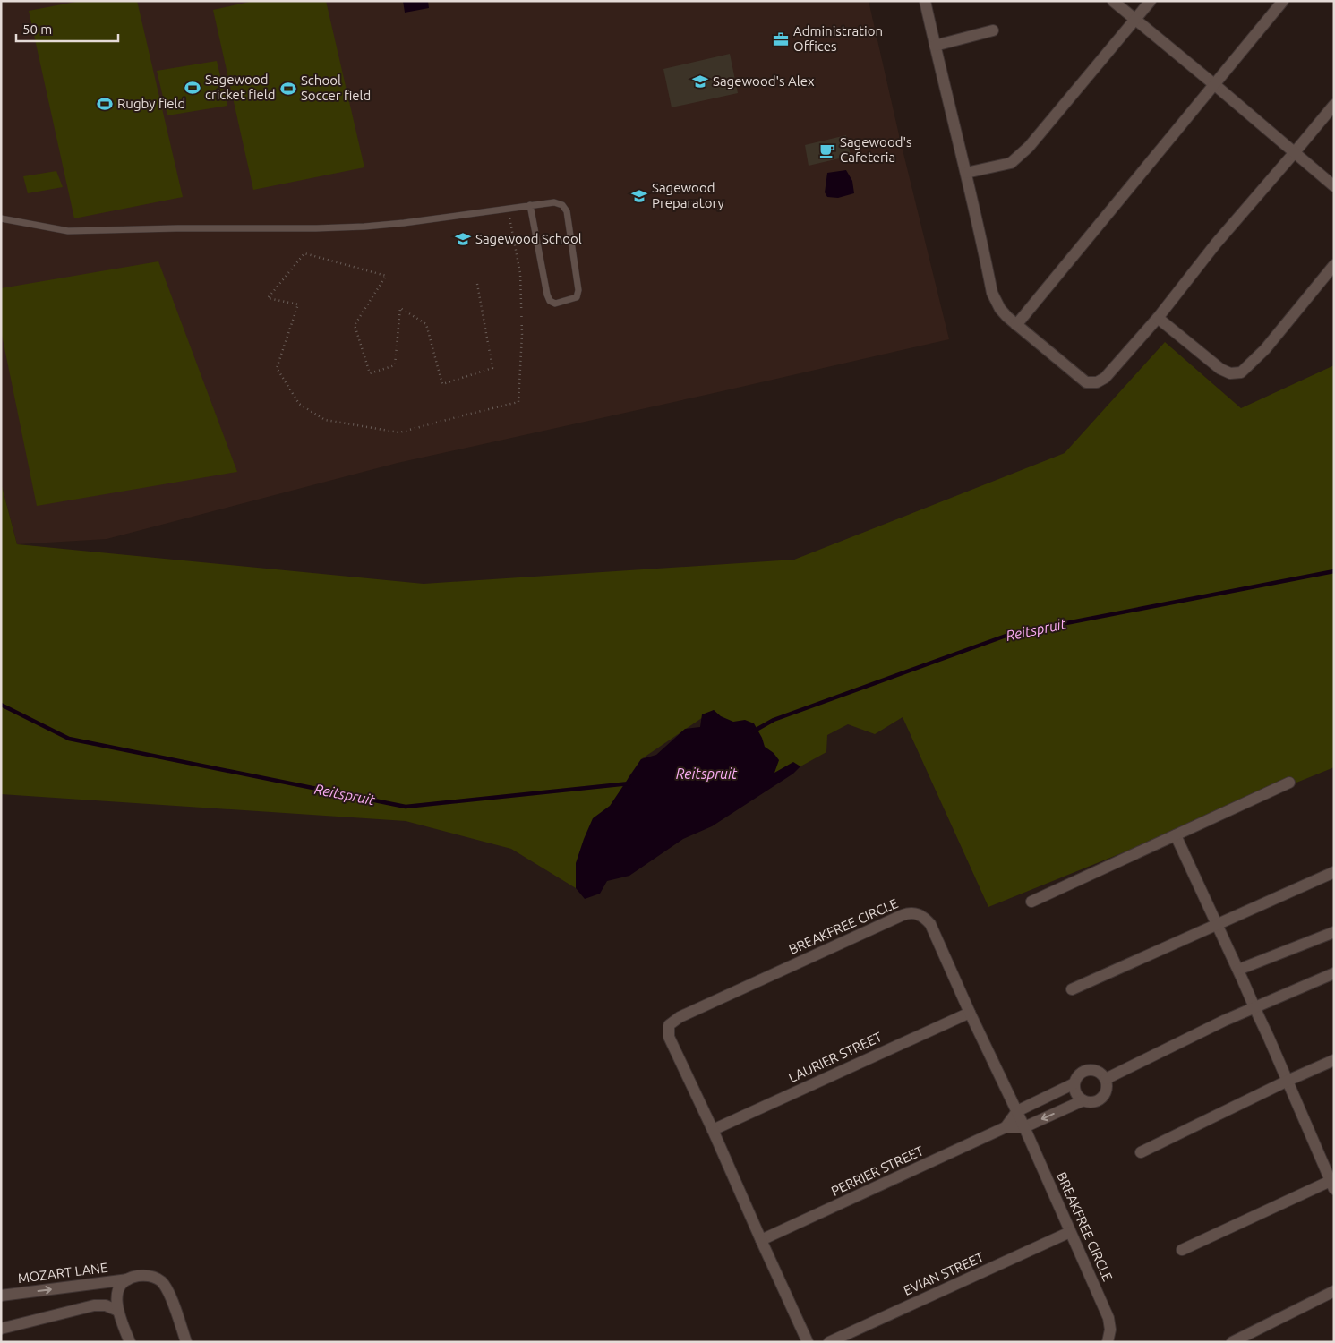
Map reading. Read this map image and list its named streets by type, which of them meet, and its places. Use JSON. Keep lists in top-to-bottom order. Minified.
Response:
{"streets":{"street":["BREAKFREE CIRCLE","LAURIER STREET","PERRIER STREET","MOZART LANE","EVIAN STREET"]},"crossings":[["BREAKFREE CIRCLE","LAURIER STREET"],["BREAKFREE CIRCLE","PERRIER STREET"],["BREAKFREE CIRCLE","EVIAN STREET"]],"water":["Reitspruit"],"places":{"office":["Administration Offices"],"school or university":["Sagewood's Alex","Sagewood Preparatory","Sagewood School"],"sports":["Sagewood cricket field","School Soccer field","Rugby field"],"cafe":["Sagewood's Cafeteria"]},"scale_bar":"50 m"}
